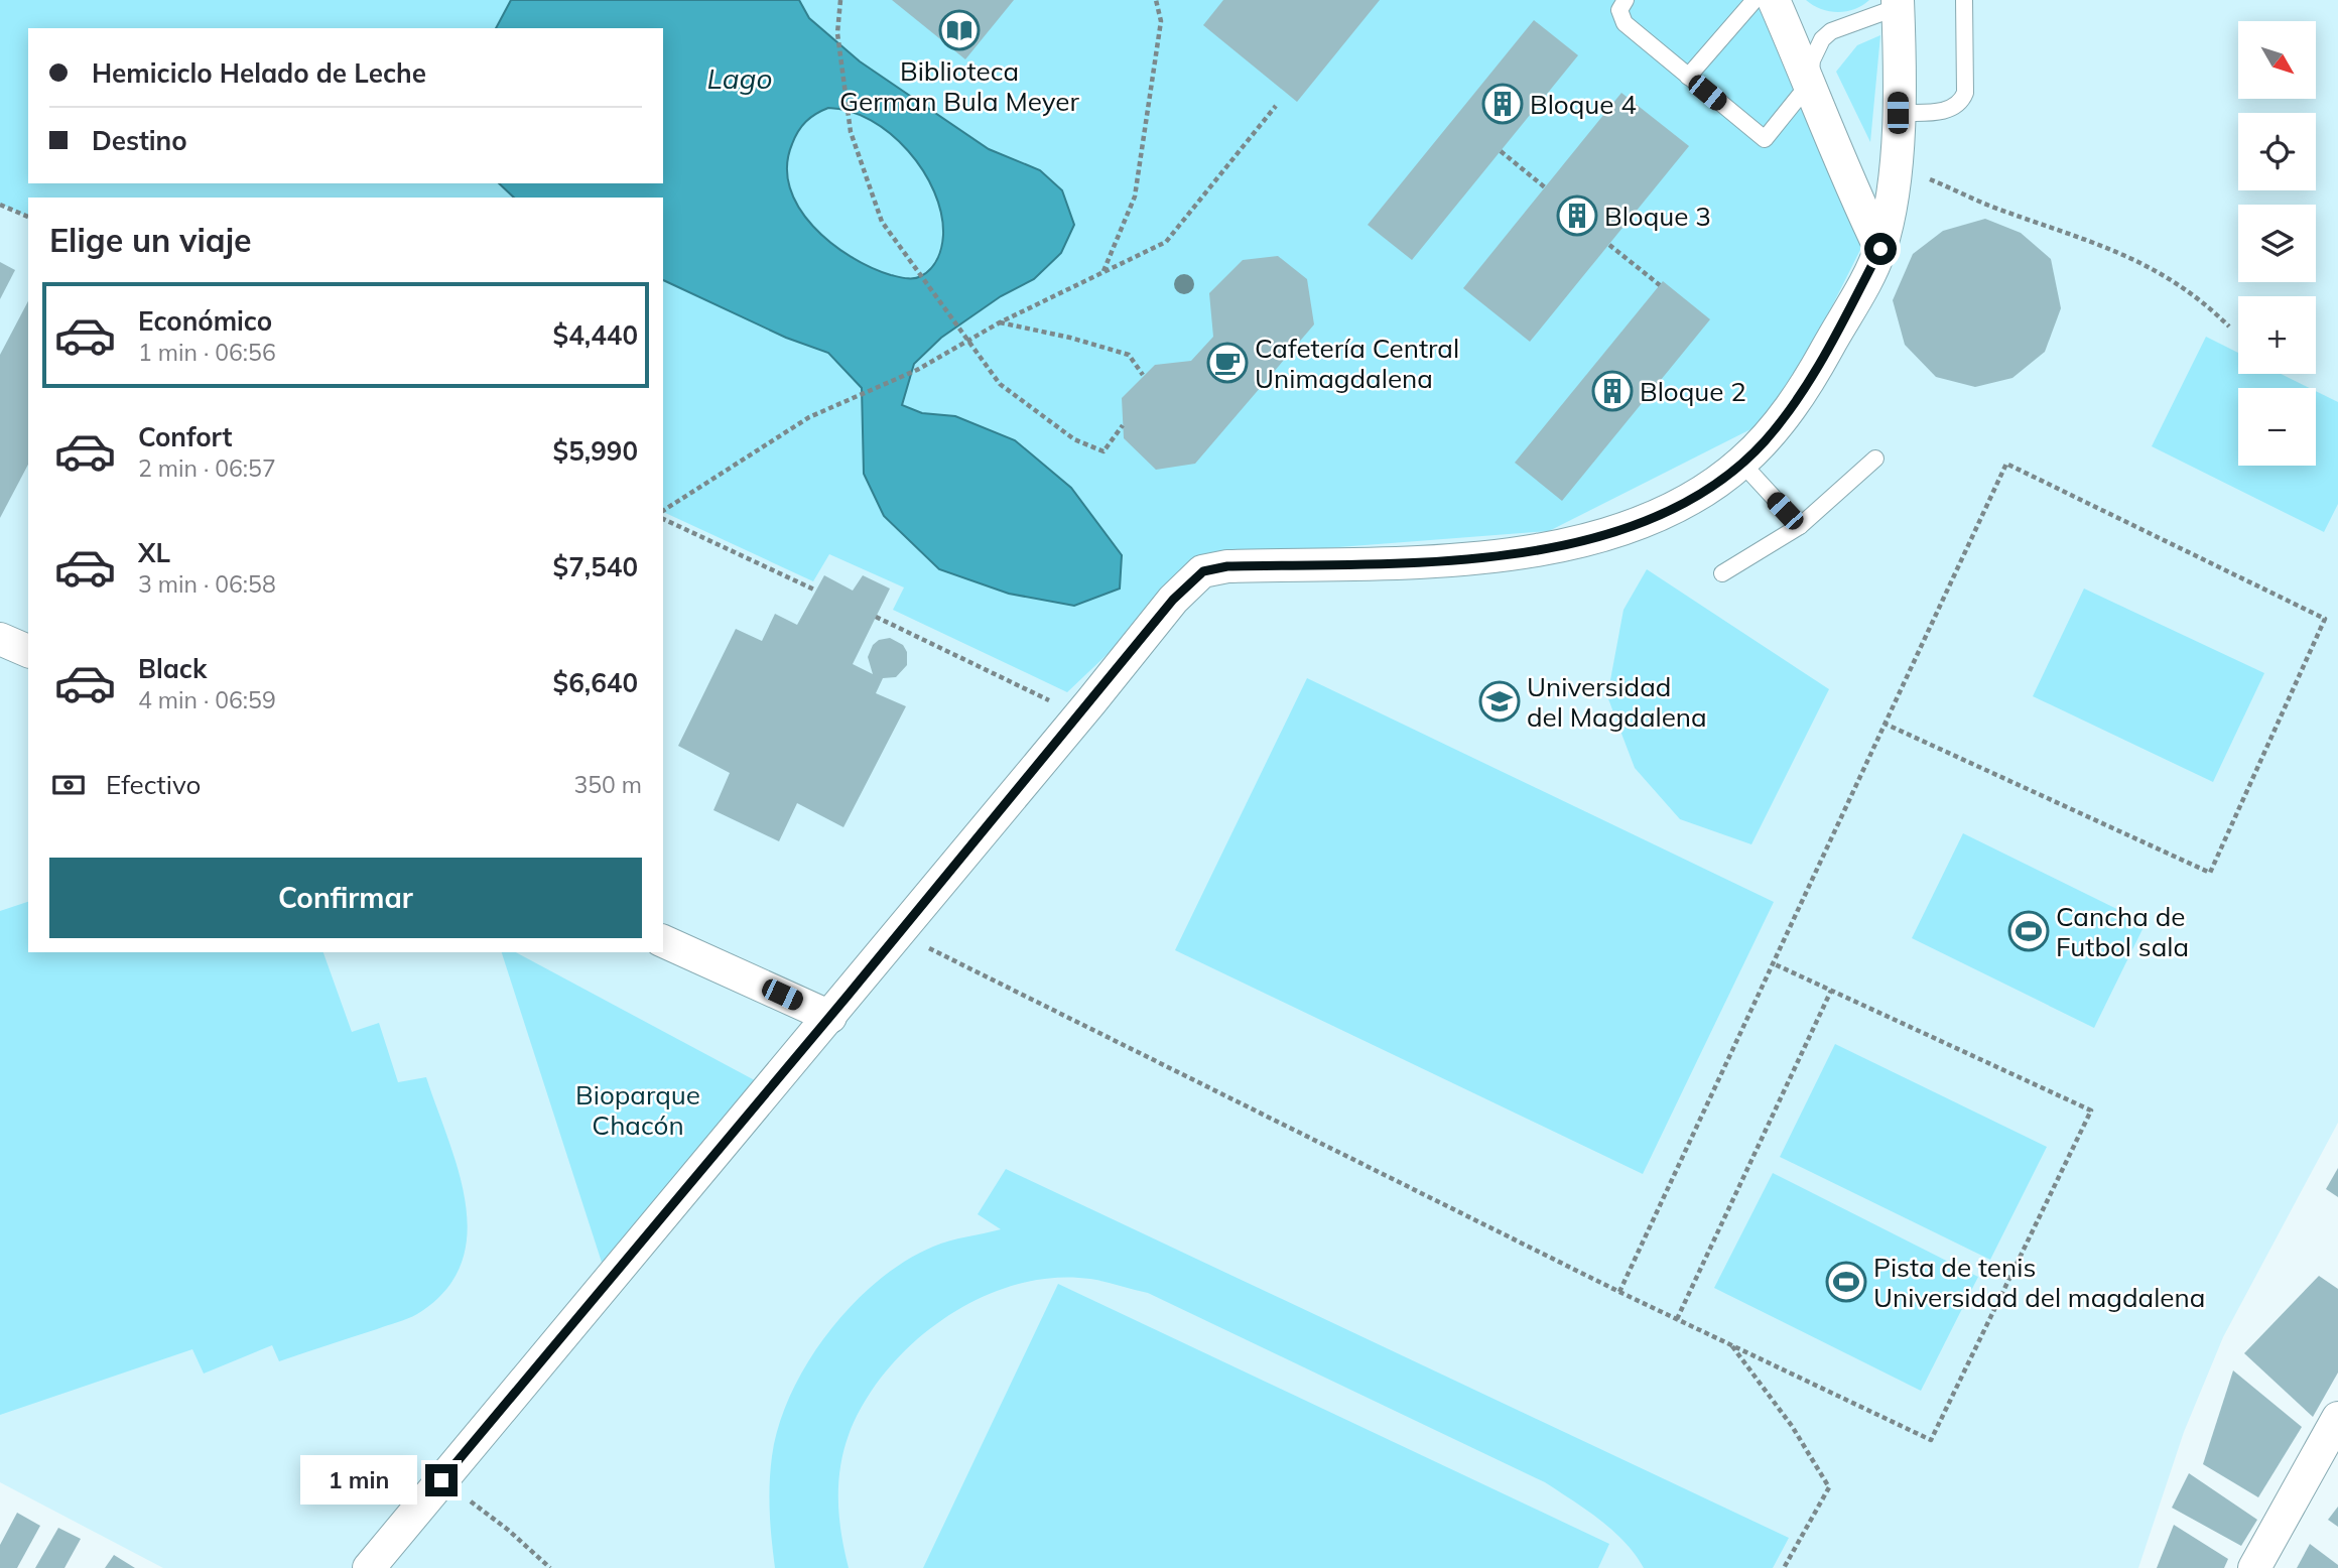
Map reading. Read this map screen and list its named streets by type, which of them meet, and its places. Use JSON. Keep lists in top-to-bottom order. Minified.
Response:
{"water":["Lago"],"parks":["Bioparque Chacón"],"places":{"library":["Biblioteca German Bula Meyer"],"building":["Bloque 4","Bloque 3","Bloque 2"],"cafe":["Cafetería Central Unimagdalena"],"school or university":["Universidad del Magdalena"],"sports":["Cancha de Futbol sala","Pista de tenis Universidad del magdalena"]},"north":"bottom right","page":{"map_buttons":["+","−"],"banner":["Hemiciclo Helado de Leche","Destino"],"heading":"Elige un viaje","list":[{"name":"Económico","note":"1 min · 06:56","value":"$4,440"},{"name":"Confort","note":"2 min · 06:57","value":"$5,990"},{"name":"XL","note":"3 min · 06:58","value":"$7,540"},{"name":"Black","note":"4 min · 06:59","value":"$6,640"}],"pay":["Efectivo","350 m"],"buttons":"Confirmar","bubble":"1 min"}}
